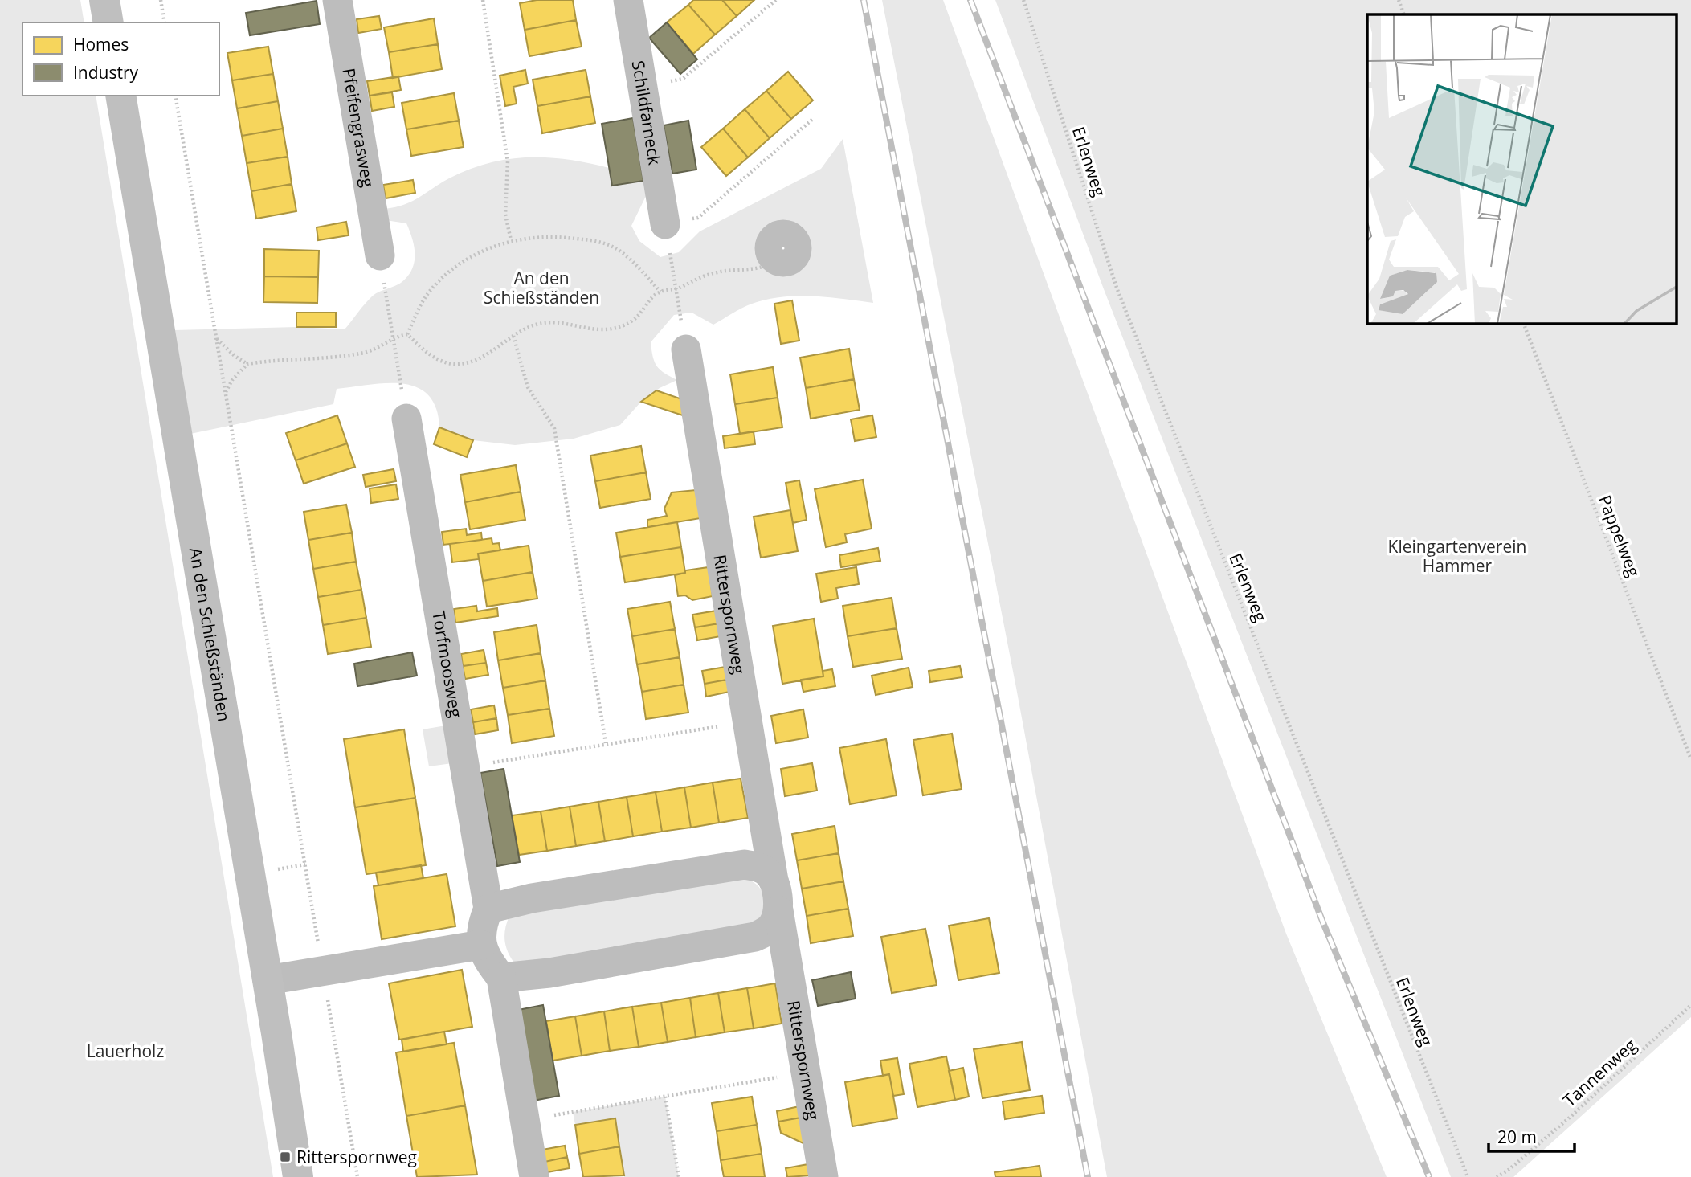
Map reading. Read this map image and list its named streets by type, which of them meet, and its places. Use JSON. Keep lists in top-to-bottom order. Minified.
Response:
{"streets":{"street":["Schildfarneck","Pfeifengrasweg","Ritterspornweg","An den Schießständen","Torfmoosweg"],"path":["Erlenweg","Pappelweg","Tannenweg"]},"parks":["An den Schießständen","Kleingartenverein Hammer","Lauerholz"],"places":{"transit":["Ritterspornweg"]},"legend":["Homes","Industry"],"scale_bar":"20 m"}
